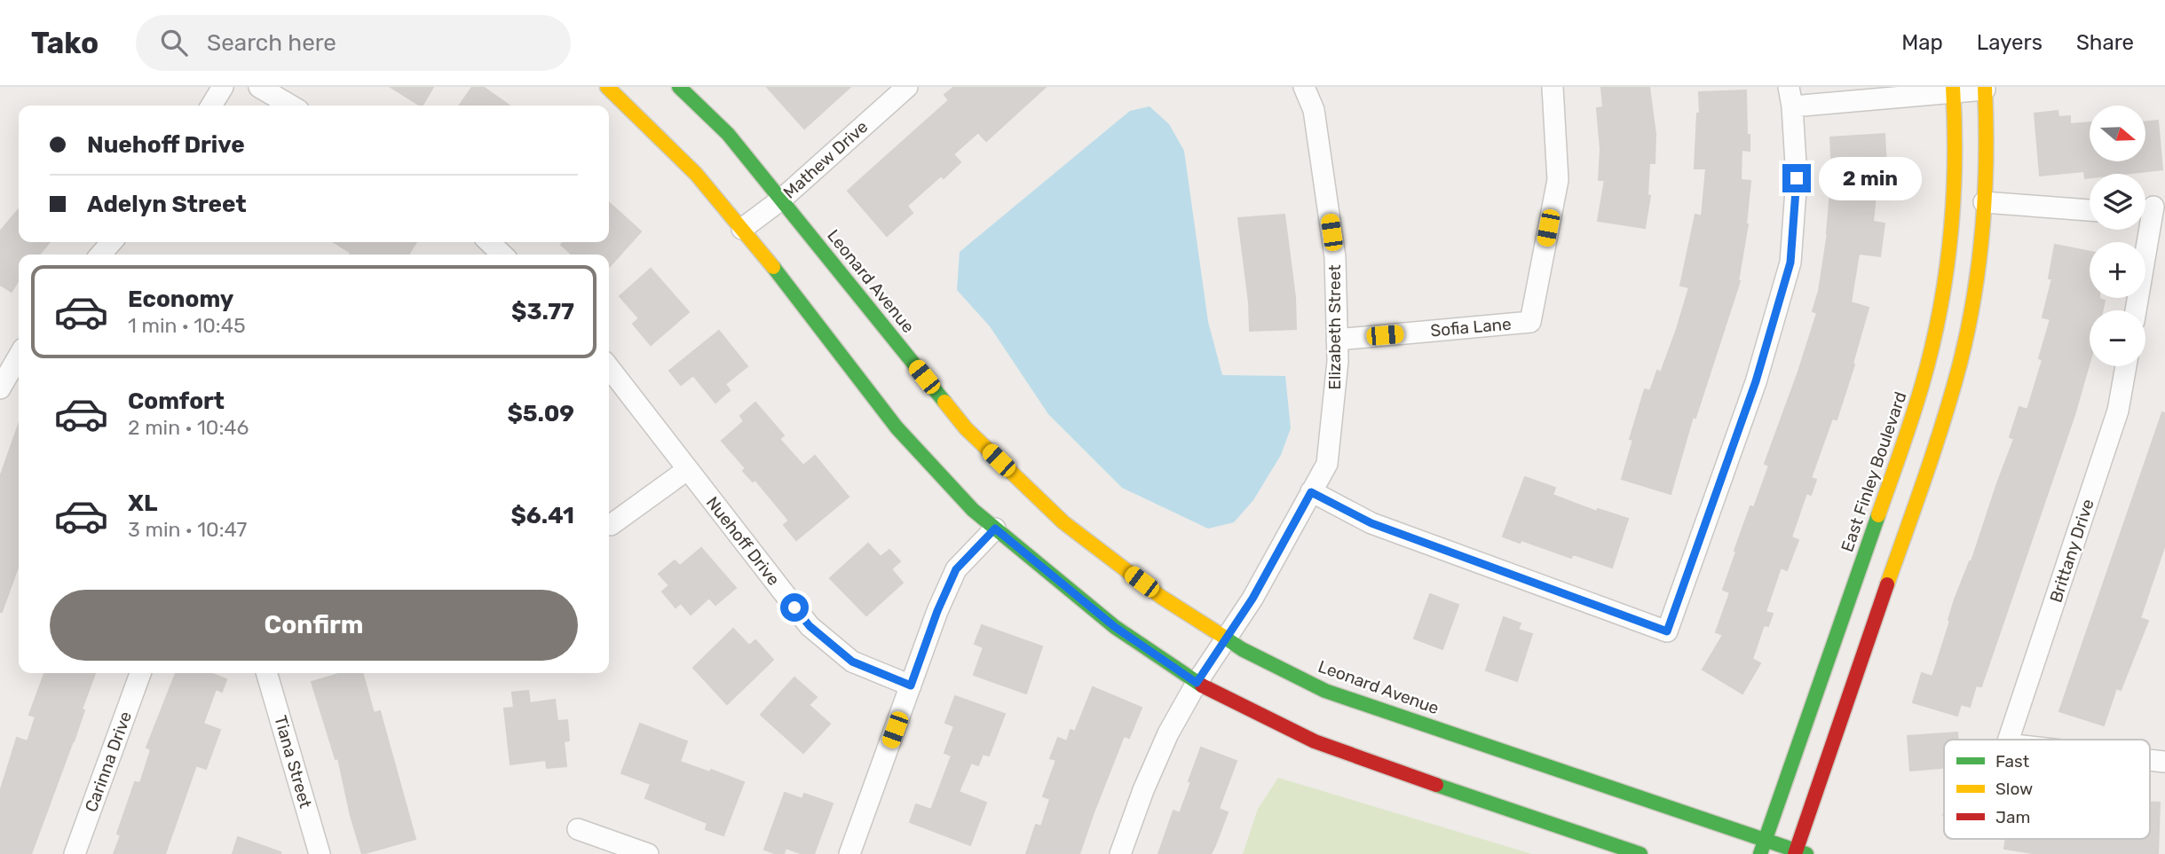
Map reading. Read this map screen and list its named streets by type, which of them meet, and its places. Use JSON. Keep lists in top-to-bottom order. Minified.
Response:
{"streets":{"street":["Mathew Drive","Leonard Avenue","Elizabeth Street","Sofia Lane","East Finley Boulevard","Nuehoff Drive","Brittany Drive","Carinna Drive","Tiana Street"]},"crossings":[["Mathew Drive","Leonard Avenue"],["Leonard Avenue","Elizabeth Street"],["Leonard Avenue","East Finley Boulevard"],["Elizabeth Street","Sofia Lane"]],"legend":["Fast","Slow","Jam"],"north":"right","page":{"header":"Tako","search":"Search here","nav":["Map","Layers","Share"],"map_buttons":["+","−"],"banner":["Nuehoff Drive","Adelyn Street"],"bubble":"2 min","list":[{"name":"Economy","note":"1 min · 10:45","value":"$3.77"},{"name":"Comfort","note":"2 min · 10:46","value":"$5.09"},{"name":"XL","note":"3 min · 10:47","value":"$6.41"}],"buttons":"Confirm"}}
